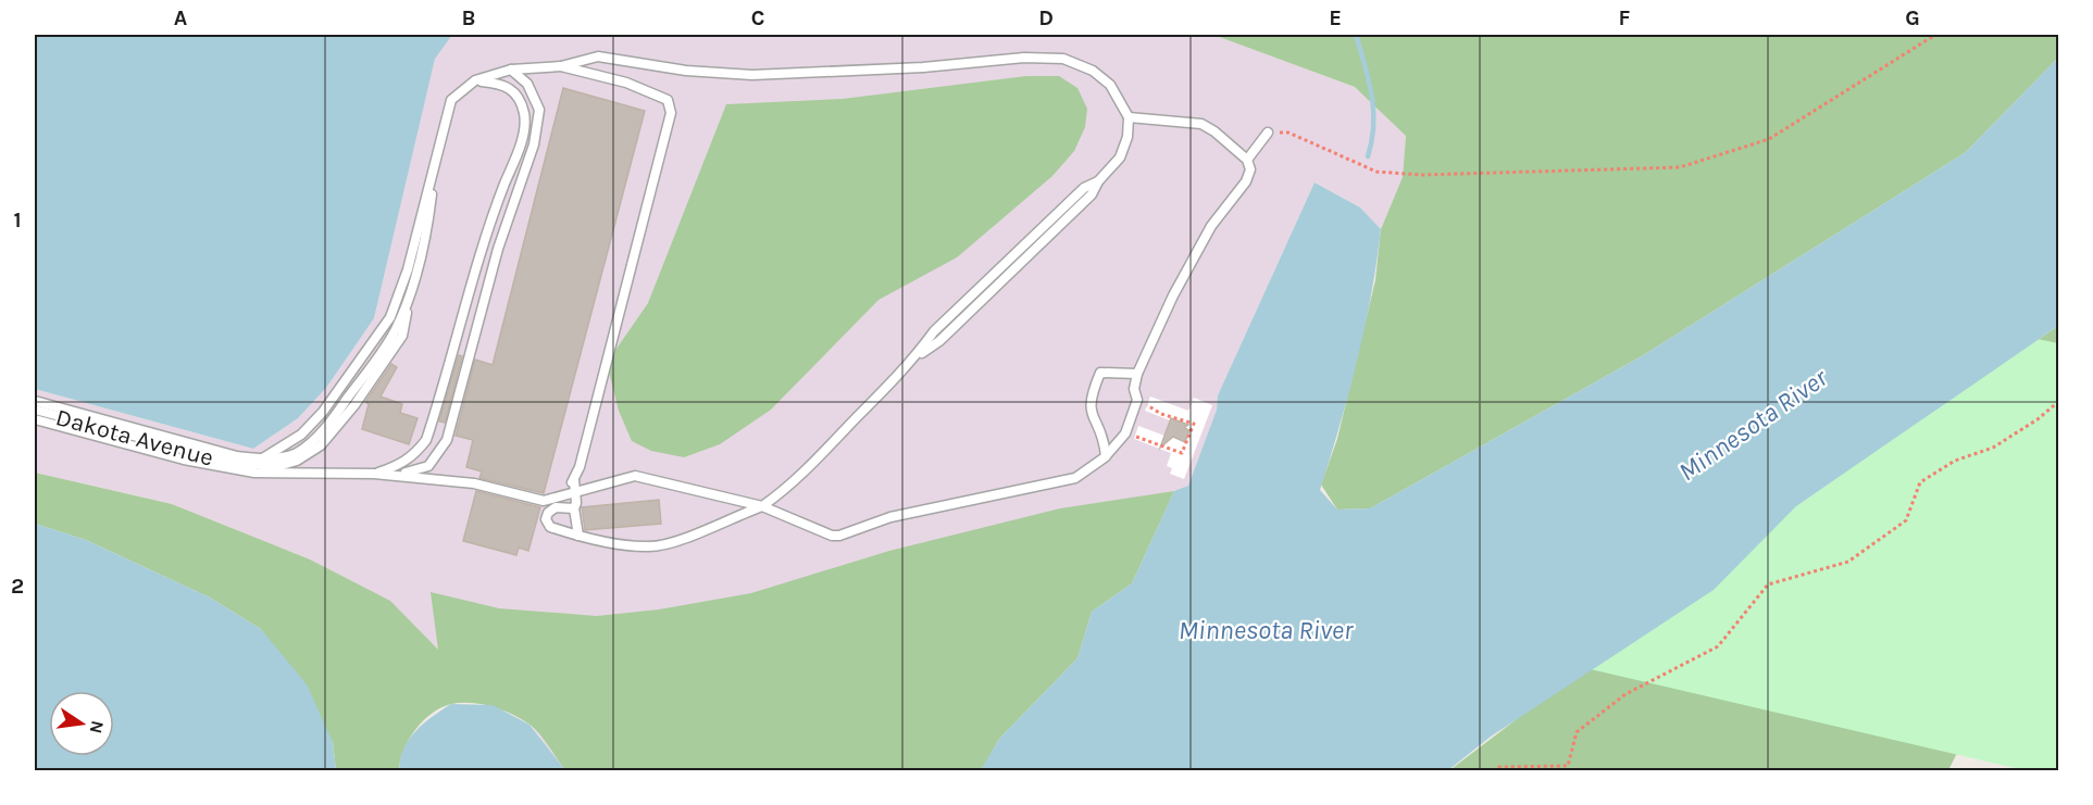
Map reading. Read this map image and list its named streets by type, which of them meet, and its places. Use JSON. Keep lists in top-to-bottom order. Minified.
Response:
{"streets":{"lane":["Dakota Avenue"]},"water":["Minnesota River"],"north":"right","grid":{"columns":["A","B","C","D","E","F","G"],"rows":["1","2"]}}
